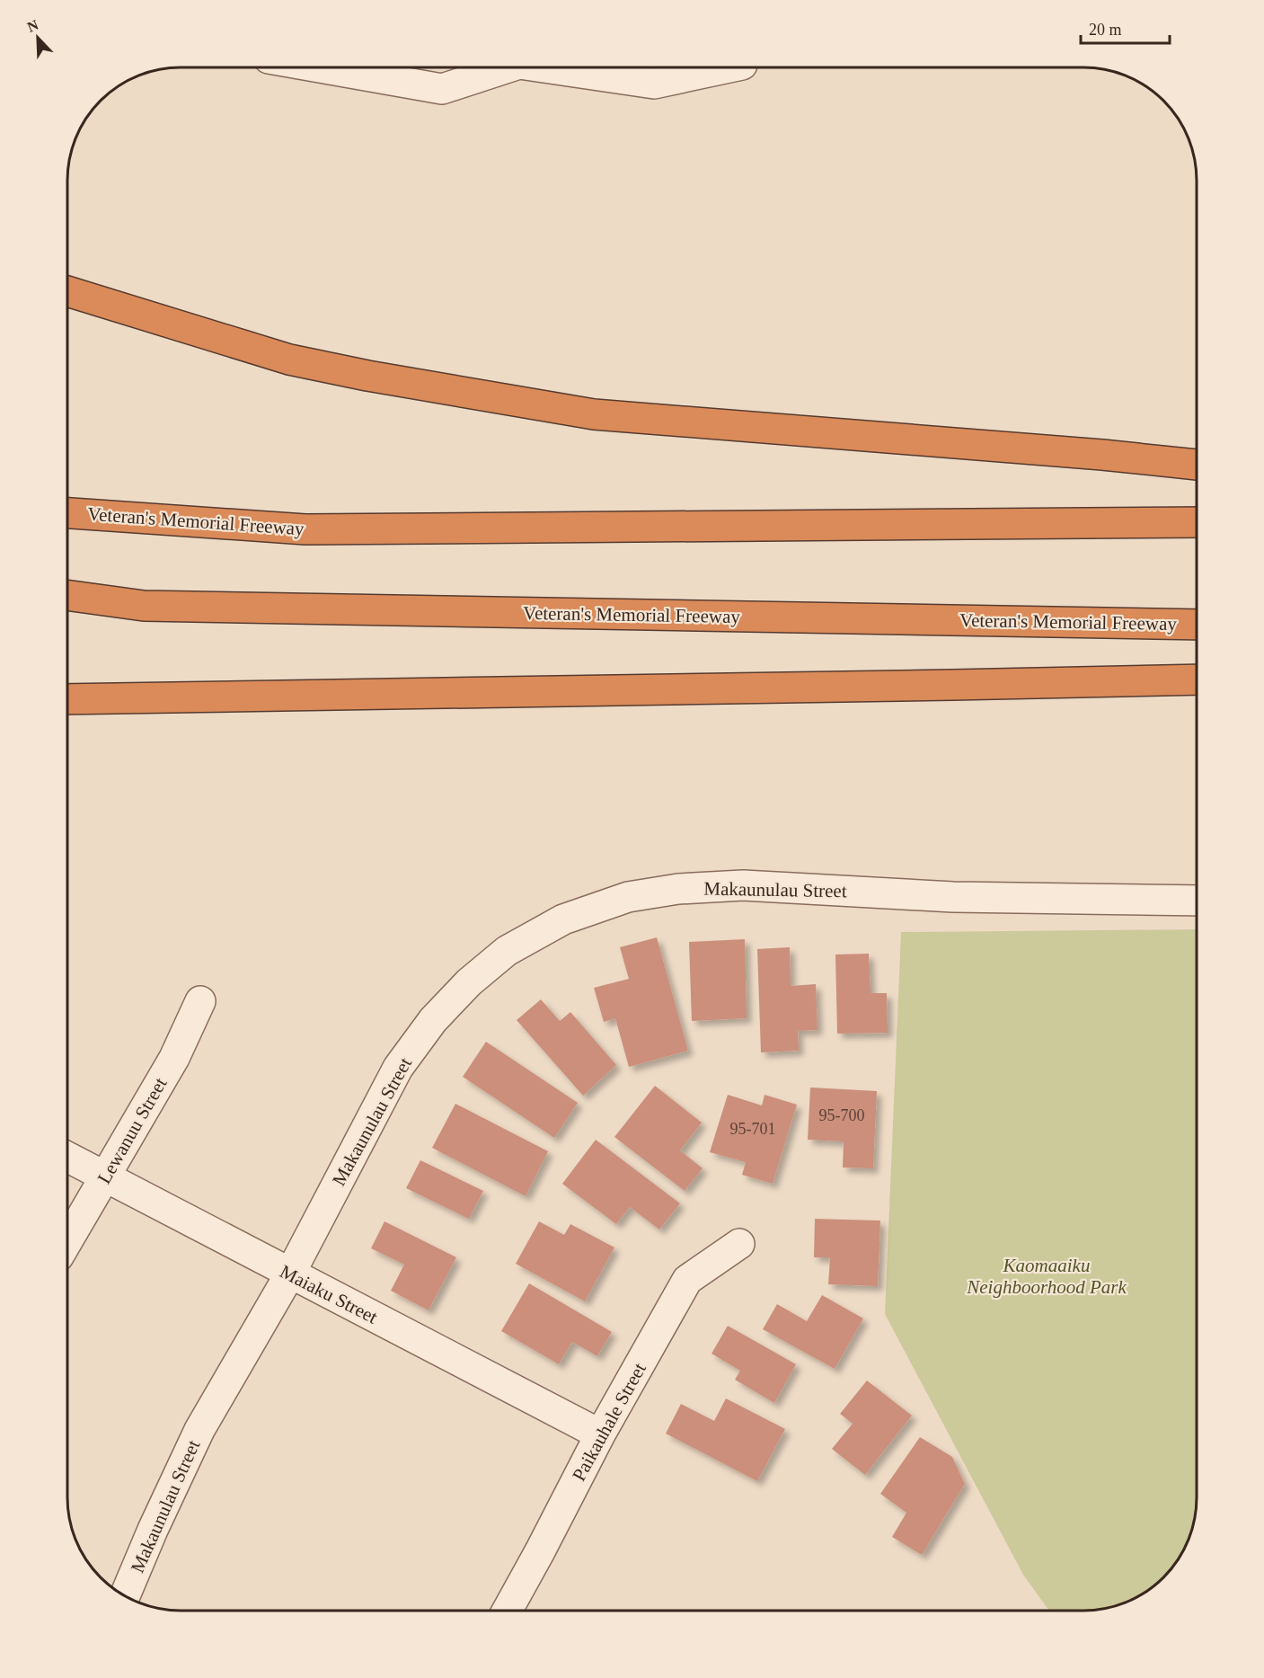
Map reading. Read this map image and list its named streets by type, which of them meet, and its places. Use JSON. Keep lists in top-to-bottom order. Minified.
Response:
{"streets":{"highway":["Veteran's Memorial Freeway"],"street":["Makaunulau Street","Lewanuu Street","Maiaku Street","Paikauhale Street"]},"crossings":[["Makaunulau Street","Maiaku Street"],["Lewanuu Street","Maiaku Street"],["Maiaku Street","Paikauhale Street"]],"parks":["Kaomaaiku Neighboorhood Park"],"house_numbers":["95-700","95-701"],"scale_bar":"20 m","north":"top left"}
